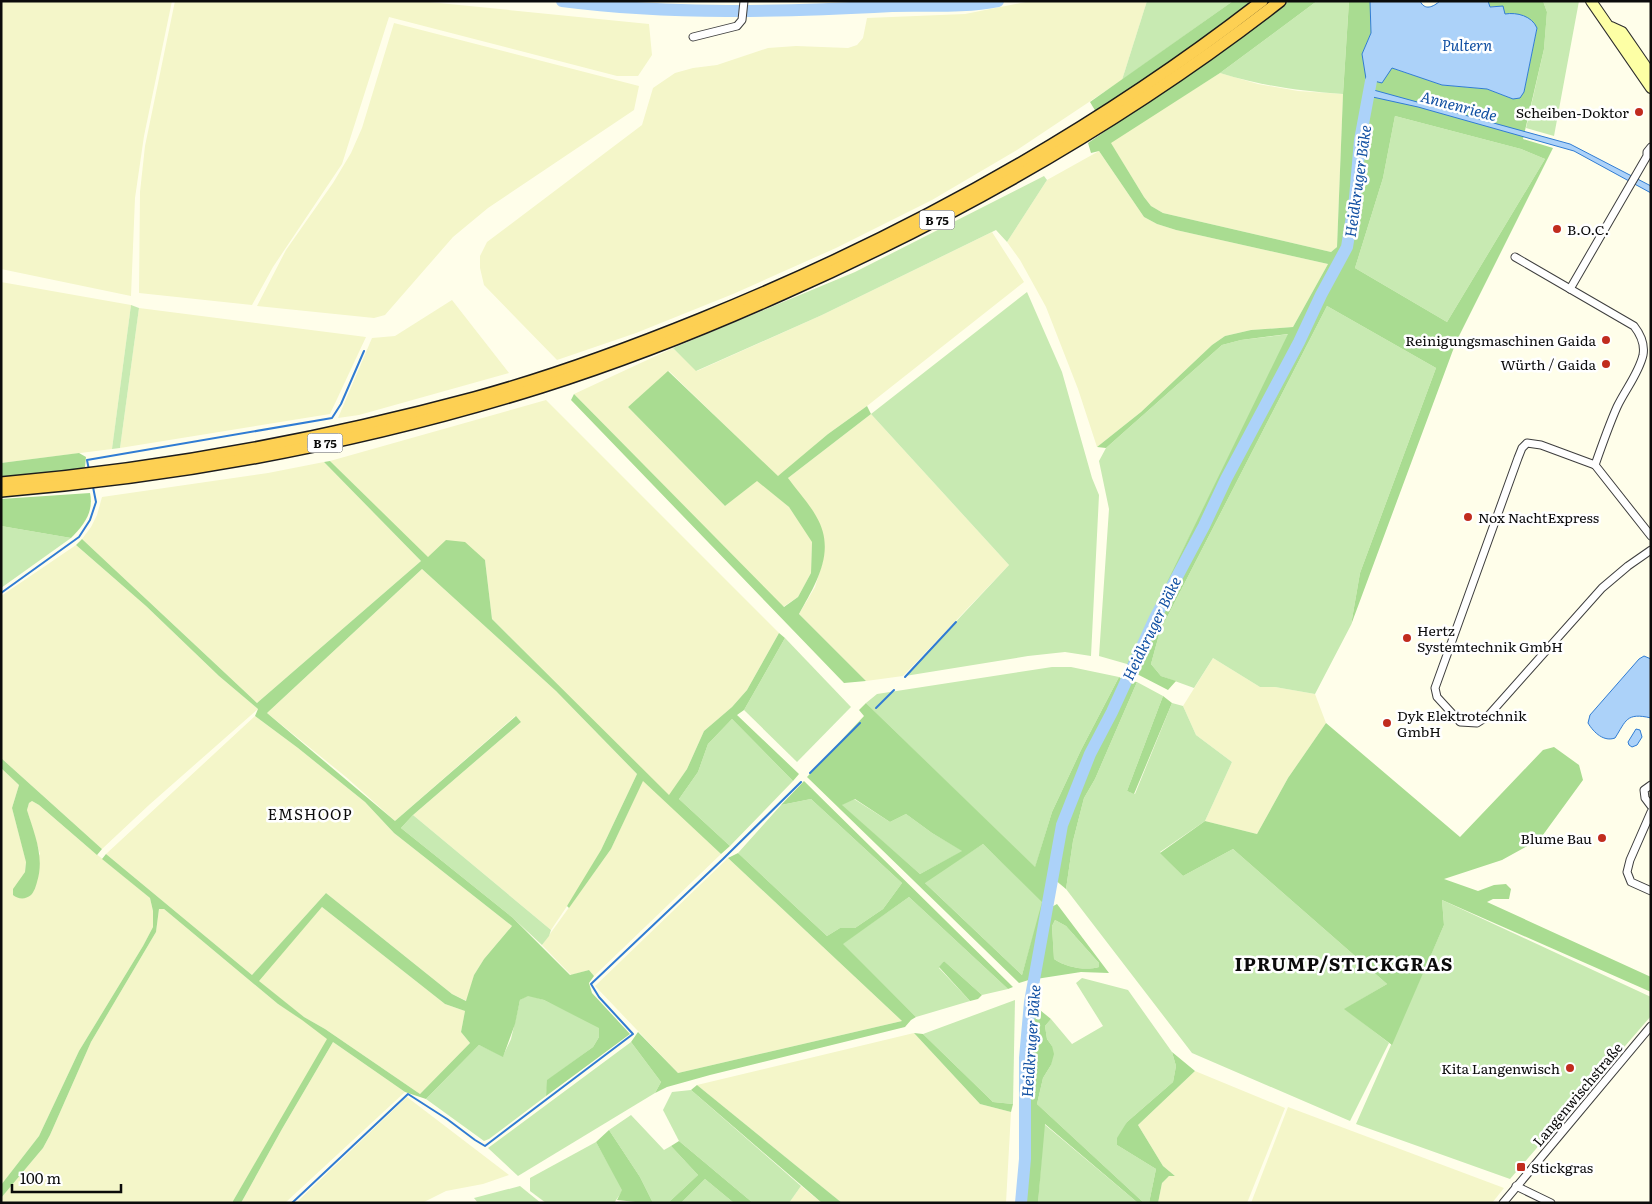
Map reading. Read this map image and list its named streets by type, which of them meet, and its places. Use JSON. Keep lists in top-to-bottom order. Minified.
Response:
{"streets":{"highway":["B 75"],"street":["Langenwischstraße"]},"districts":["EMSHOOP","IPRUMP/STICKGRAS"],"water":["Pultern","Annenriede","Heidkruger Bäke"],"places":{"other":["Scheiben-Doktor","B.O.C.","Reinigungsmaschinen Gaida","Würth / Gaida","Nox NachtExpress","Hertz Systemtechnik GmbH","Dyk Elektrotechnik GmbH","Blume Bau","Kita Langenwisch"],"transit":["Stickgras"]},"scale_bar":"100 m"}
